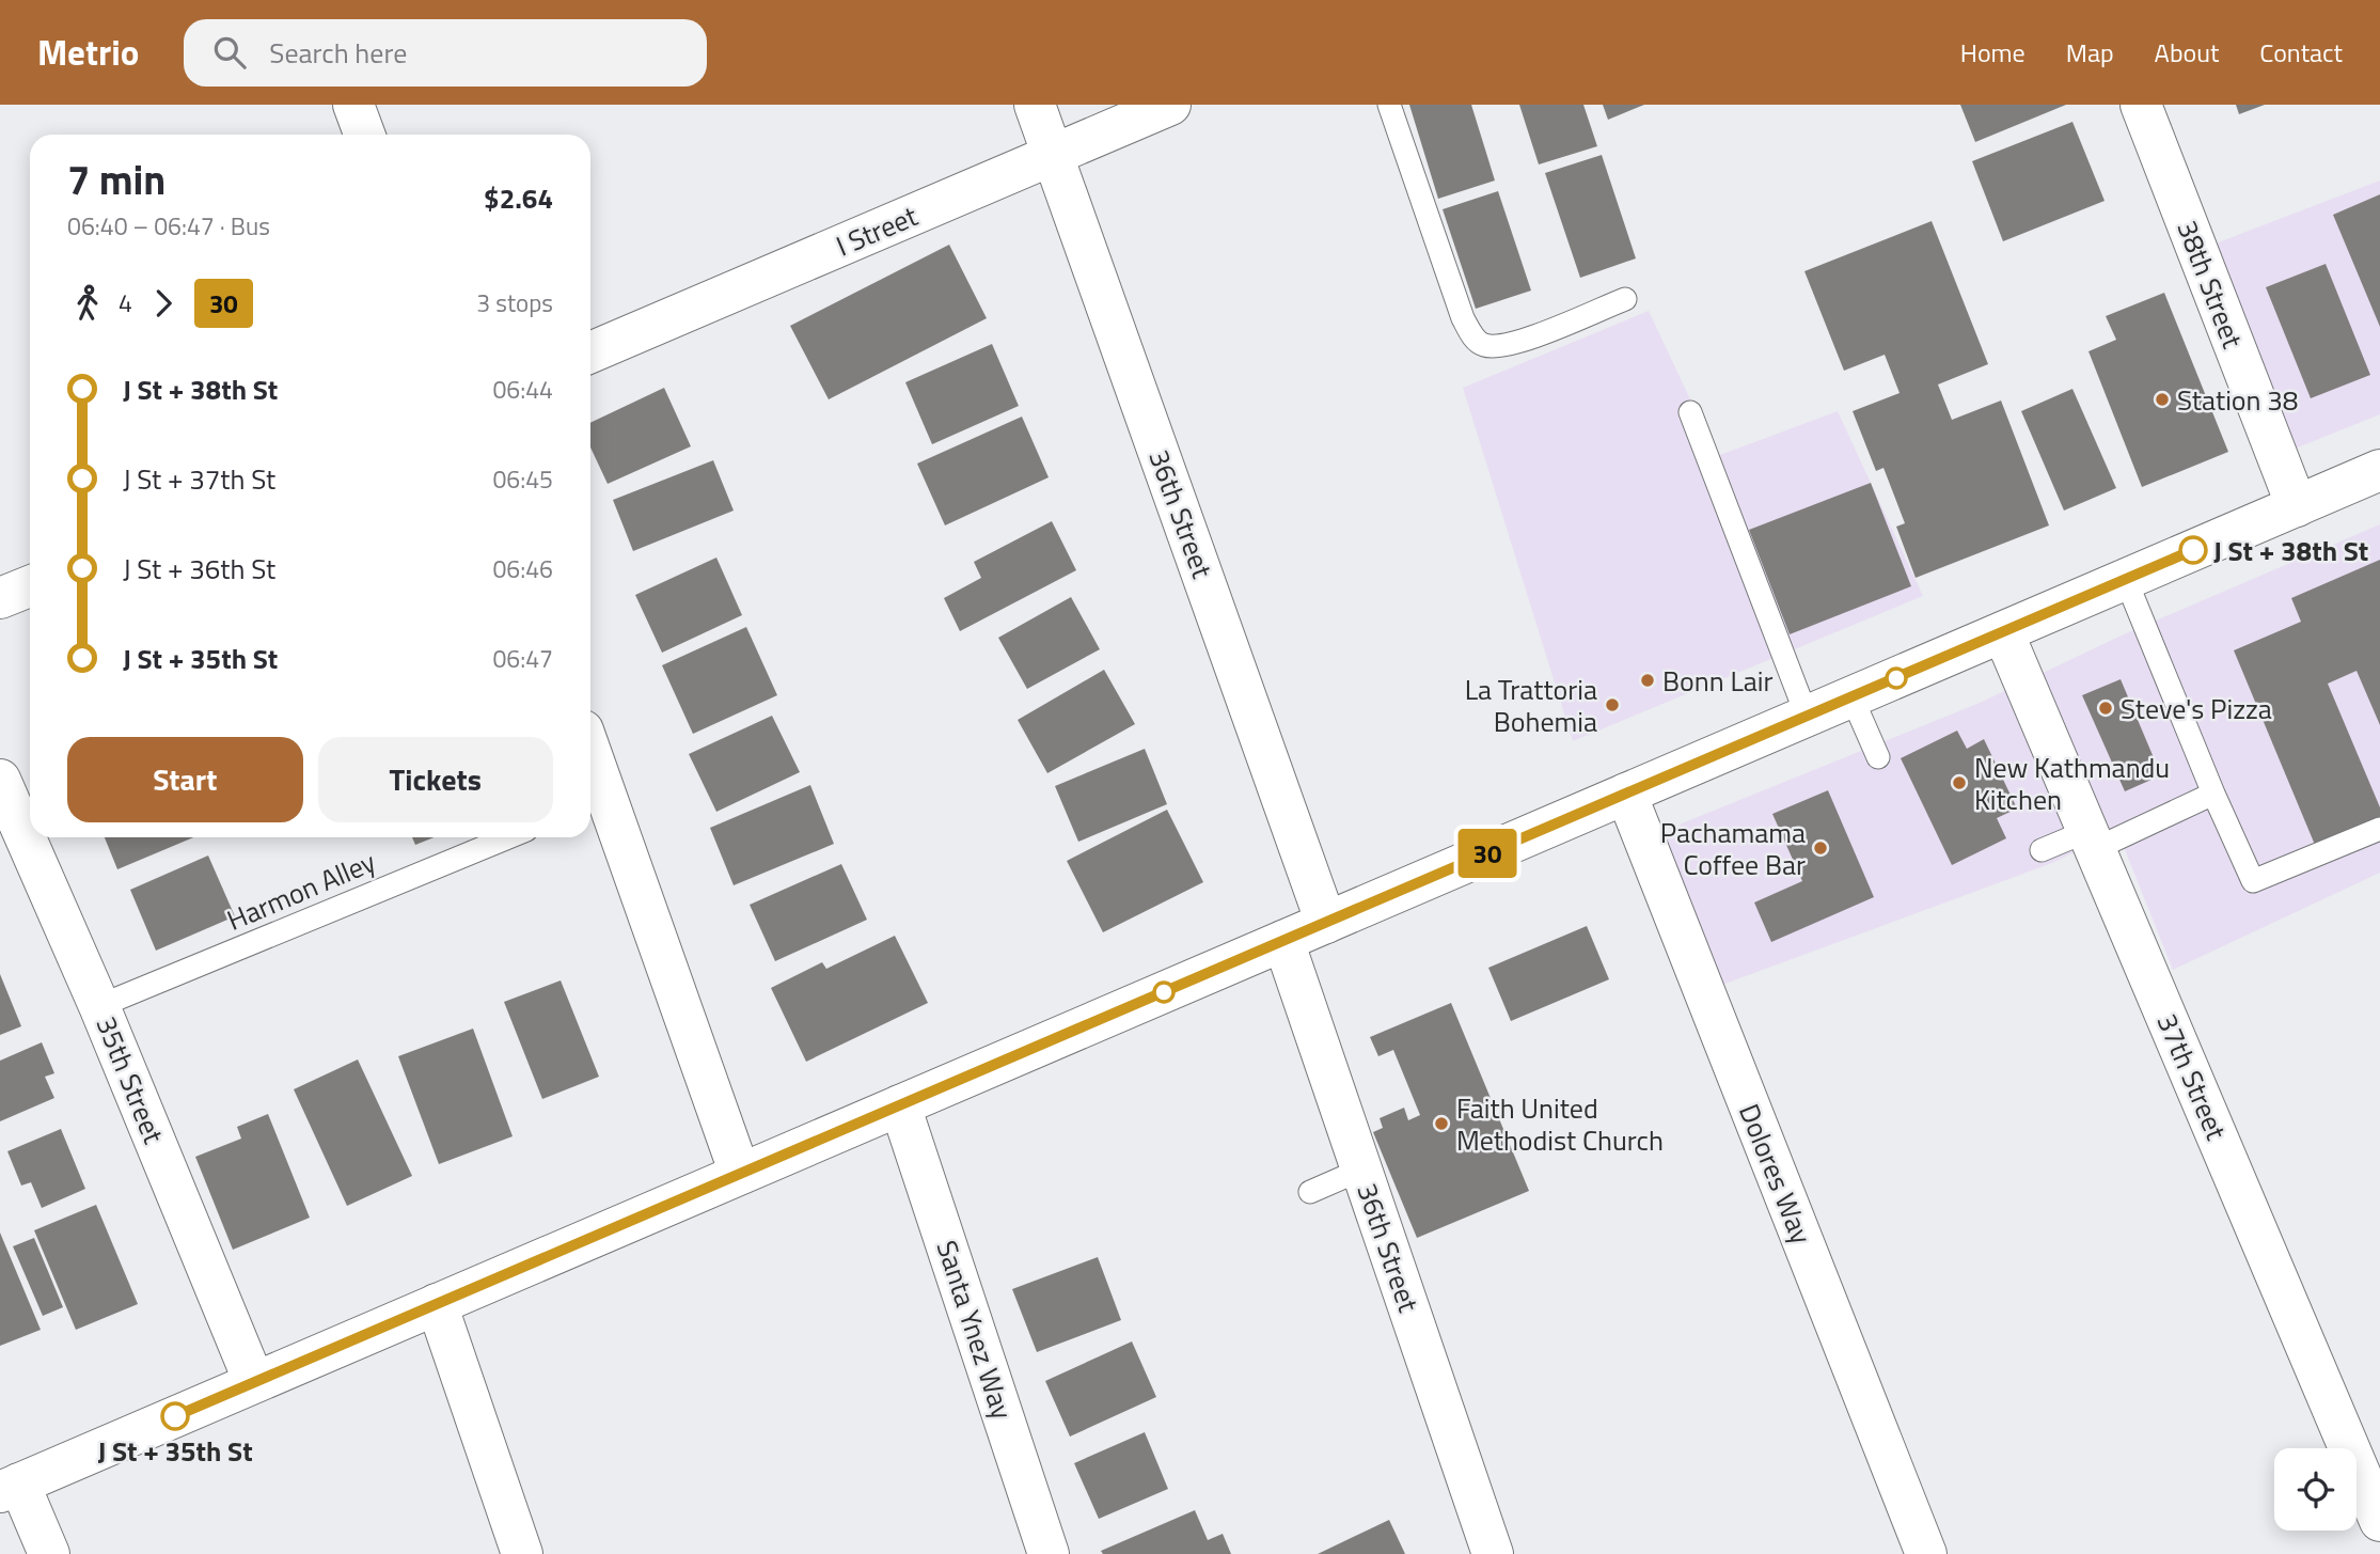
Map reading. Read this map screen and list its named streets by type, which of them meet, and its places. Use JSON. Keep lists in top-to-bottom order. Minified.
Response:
{"streets":{"street":["I Street","38th Street","36th Street","37th Street","35th Street","Dolores Way","Santa Ynez Way"],"lane":["Harmon Alley"]},"crossings":[["I Street","36th Street"],["Harmon Alley","35th Street"]],"places":["Station 38","J St + 38th St","Bonn Lair","La Trattoria Bohemia","Steve's Pizza","New Kathmandu Kitchen","Pachamama Coffee Bar","Faith United Methodist Church","J St + 35th St"],"lines":["bus line 30"],"page":{"header":"Metrio","search":"Search here","nav":["Home","Map","About","Contact"],"on_map":"30","heading":["7 min","06:40 – 06:47 · Bus","$2.64"],"legs":["4","30","3 stops"],"list":[{"name":"J St + 38th St","value":"06:44"},{"name":"J St + 37th St","value":"06:45"},{"name":"J St + 36th St","value":"06:46"},{"name":"J St + 35th St","value":"06:47"}],"buttons":["Start","Tickets"]}}
